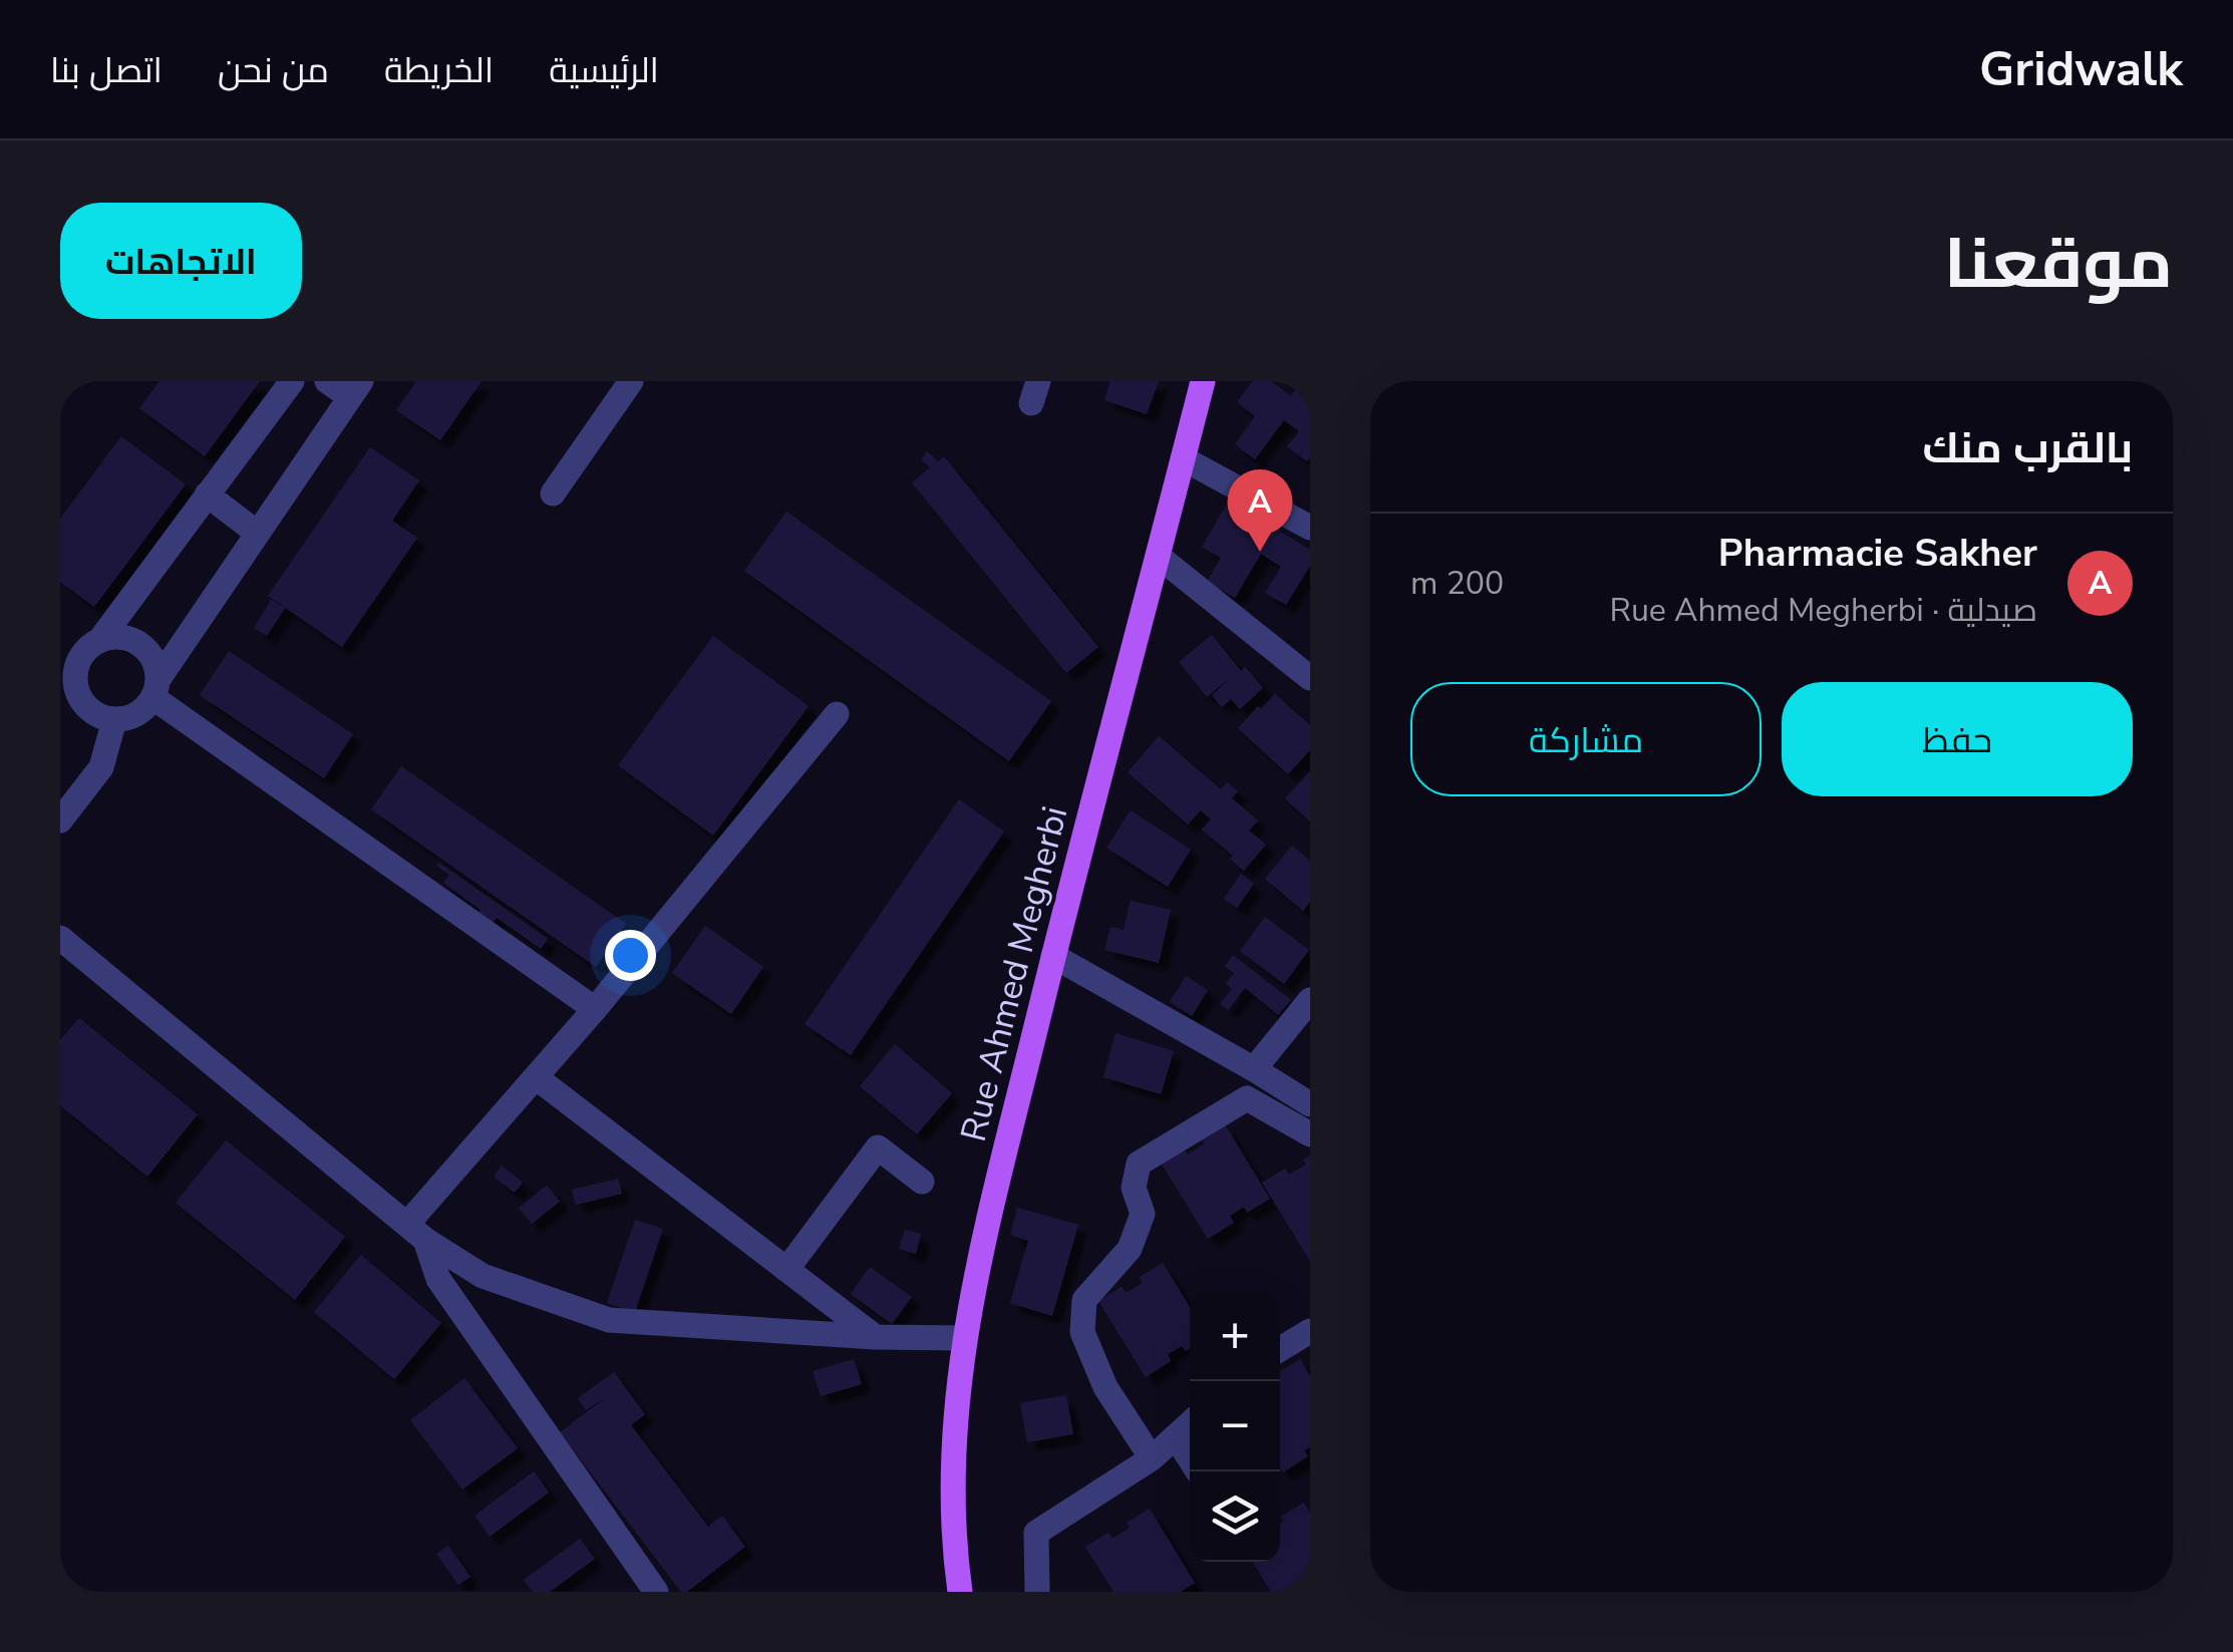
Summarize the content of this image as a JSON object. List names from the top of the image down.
{
  "streets": {
    "main road": ["Rue Ahmed Megherbi"]
  },
  "page": {
    "header": "Gridwalk",
    "nav": [
      "الرئيسية",
      "الخريطة",
      "من نحن",
      "اتصل بنا"
    ],
    "title": "موقعنا",
    "buttons": [
      "الاتجاهات",
      ["حفظ", "مشاركة"]
    ],
    "heading": "بالقرب منك",
    "pins": "A",
    "list": [
      {
        "mark": "A",
        "name": "Pharmacie Sakher",
        "note": "صيدلية · Rue Ahmed Megherbi",
        "value": "200 m"
      }
    ],
    "map_buttons": ["+", "−"]
  }
}
